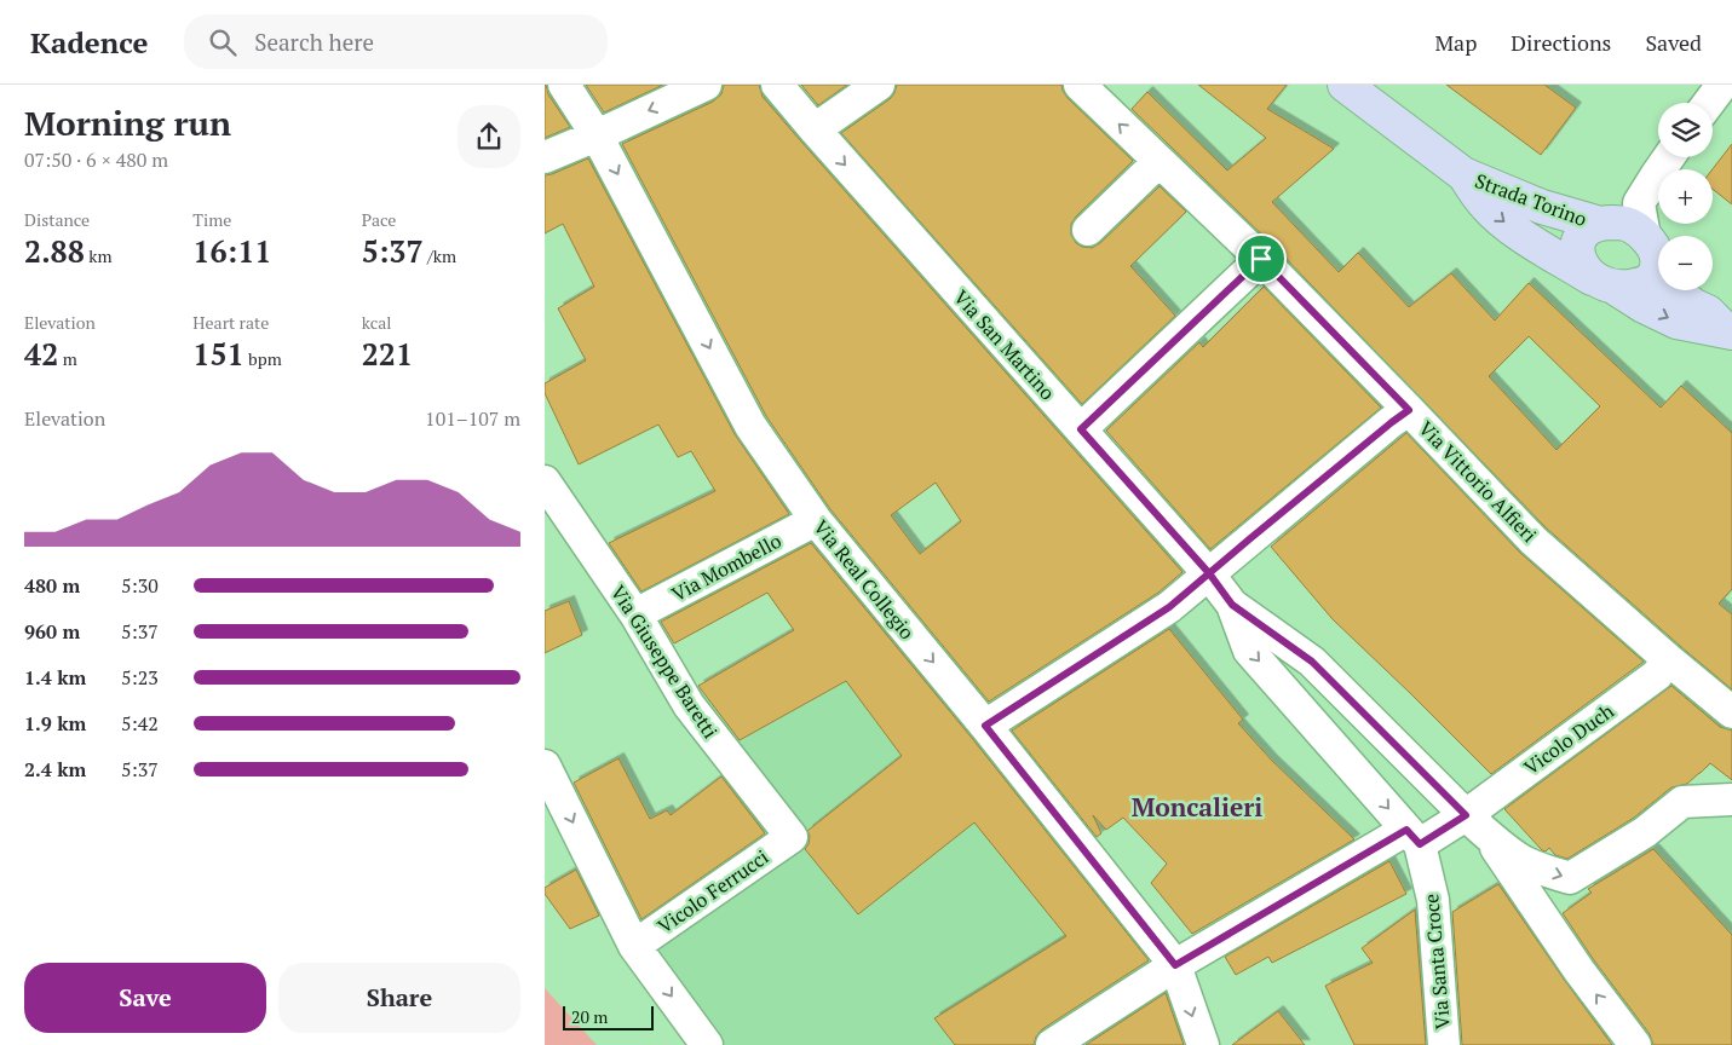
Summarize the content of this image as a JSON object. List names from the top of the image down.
{
  "streets": {
    "main road": ["Strada Torino"],
    "street": [
      "Via San Martino",
      "Via Vittorio Alfieri",
      "Via Mombello",
      "Via Real Collegio",
      "Via Giuseppe Baretti",
      "Vicolo Duch",
      "Vicolo Ferrucci",
      "Via Santa Croce"
    ]
  },
  "crossings": [
    ["Via Vittorio Alfieri", "Vicolo Duch"],
    ["Via Mombello", "Via Real Collegio"],
    ["Via Mombello", "Via Giuseppe Baretti"],
    ["Via Real Collegio", "Vicolo Duch"],
    ["Via Giuseppe Baretti", "Vicolo Ferrucci"],
    ["Vicolo Duch", "Via Santa Croce"]
  ],
  "one_way": ["Via San Martino", "Via Real Collegio"],
  "districts": ["Moncalieri"],
  "scale_bar": "20 m",
  "page": {
    "header": "Kadence",
    "search": "Search here",
    "nav": ["Map", "Directions", "Saved"],
    "heading": ["Morning run", "07:50 · 6 × 480 m"],
    "map_buttons": ["+", "−"],
    "stats": [
      ["Distance", "2.88 km"],
      ["Time", "16:11"],
      ["Pace", "5:37 /km"],
      ["Elevation", "42 m"],
      ["Heart rate", "151 bpm"],
      ["kcal", "221"]
    ],
    "chart": ["Elevation", "101–107 m"],
    "list": [
      {
        "name": "480 m",
        "note": "5:30"
      },
      {
        "name": "960 m",
        "note": "5:37"
      },
      {
        "name": "1.4 km",
        "note": "5:23"
      },
      {
        "name": "1.9 km",
        "note": "5:42"
      },
      {
        "name": "2.4 km",
        "note": "5:37"
      }
    ],
    "buttons": ["Save", "Share"],
    "scale": "20 m"
  }
}
